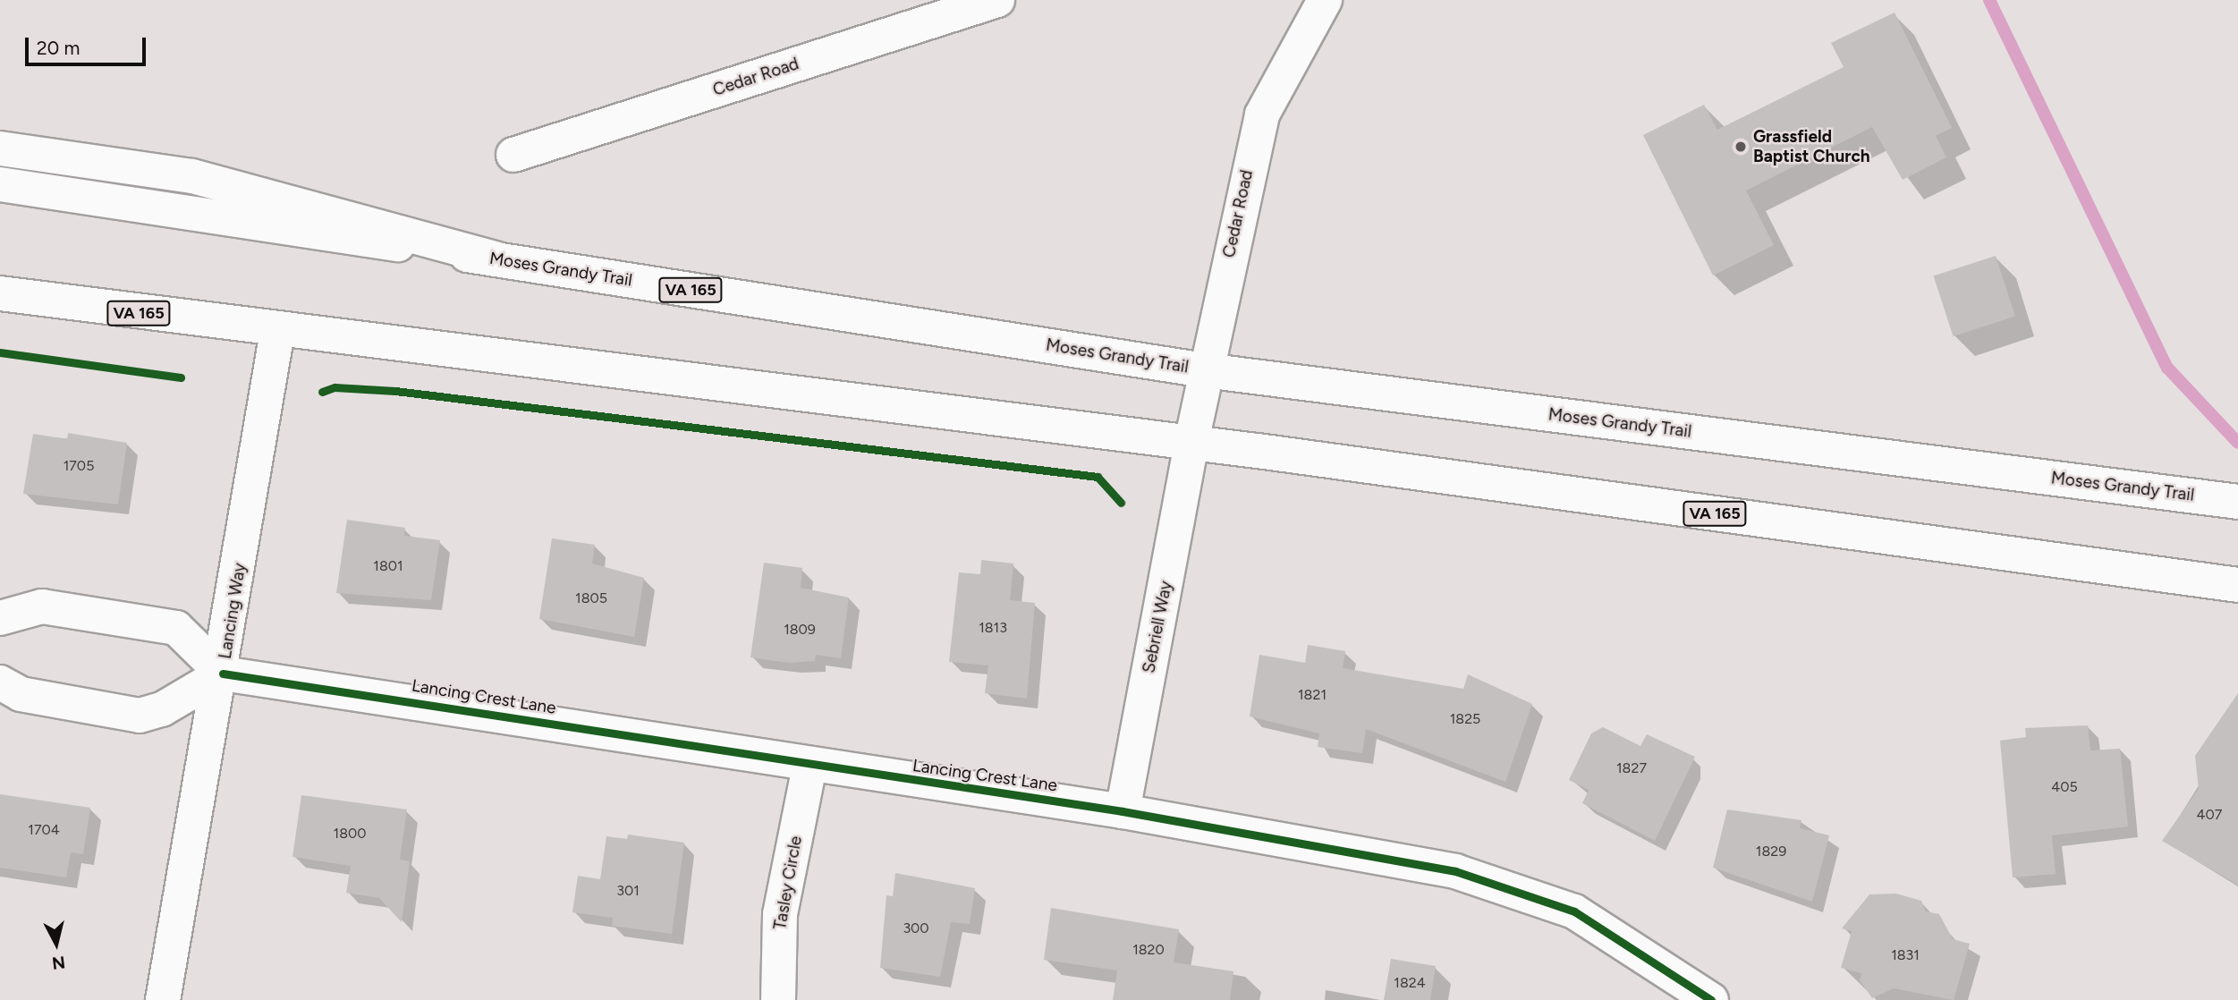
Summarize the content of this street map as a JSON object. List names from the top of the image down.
{
  "streets": {
    "main road": [
      "Cedar Road",
      "Moses Grandy Trail",
      "VA 165",
      "Lancing Way",
      "Sebriell Way",
      "Lancing Crest Lane",
      "Tasley Circle"
    ]
  },
  "crossings": [
    ["Cedar Road", "Moses Grandy Trail"],
    ["Cedar Road", "VA 165"],
    ["Cedar Road", "Sebriell Way"],
    ["VA 165", "Lancing Way"],
    ["VA 165", "Sebriell Way"],
    ["Lancing Way", "Lancing Crest Lane"],
    ["Sebriell Way", "Lancing Crest Lane"],
    ["Lancing Crest Lane", "Tasley Circle"]
  ],
  "places": ["Grassfield Baptist Church"],
  "house_numbers": [
    "1705",
    "1801",
    "1805",
    "1813",
    "1809",
    "1821",
    "1825",
    "1827",
    "405",
    "407",
    "1704",
    "1800",
    "1829",
    "301",
    "300",
    "1820",
    "1831",
    "1824"
  ],
  "scale_bar": "20 m",
  "north": "bottom"
}
